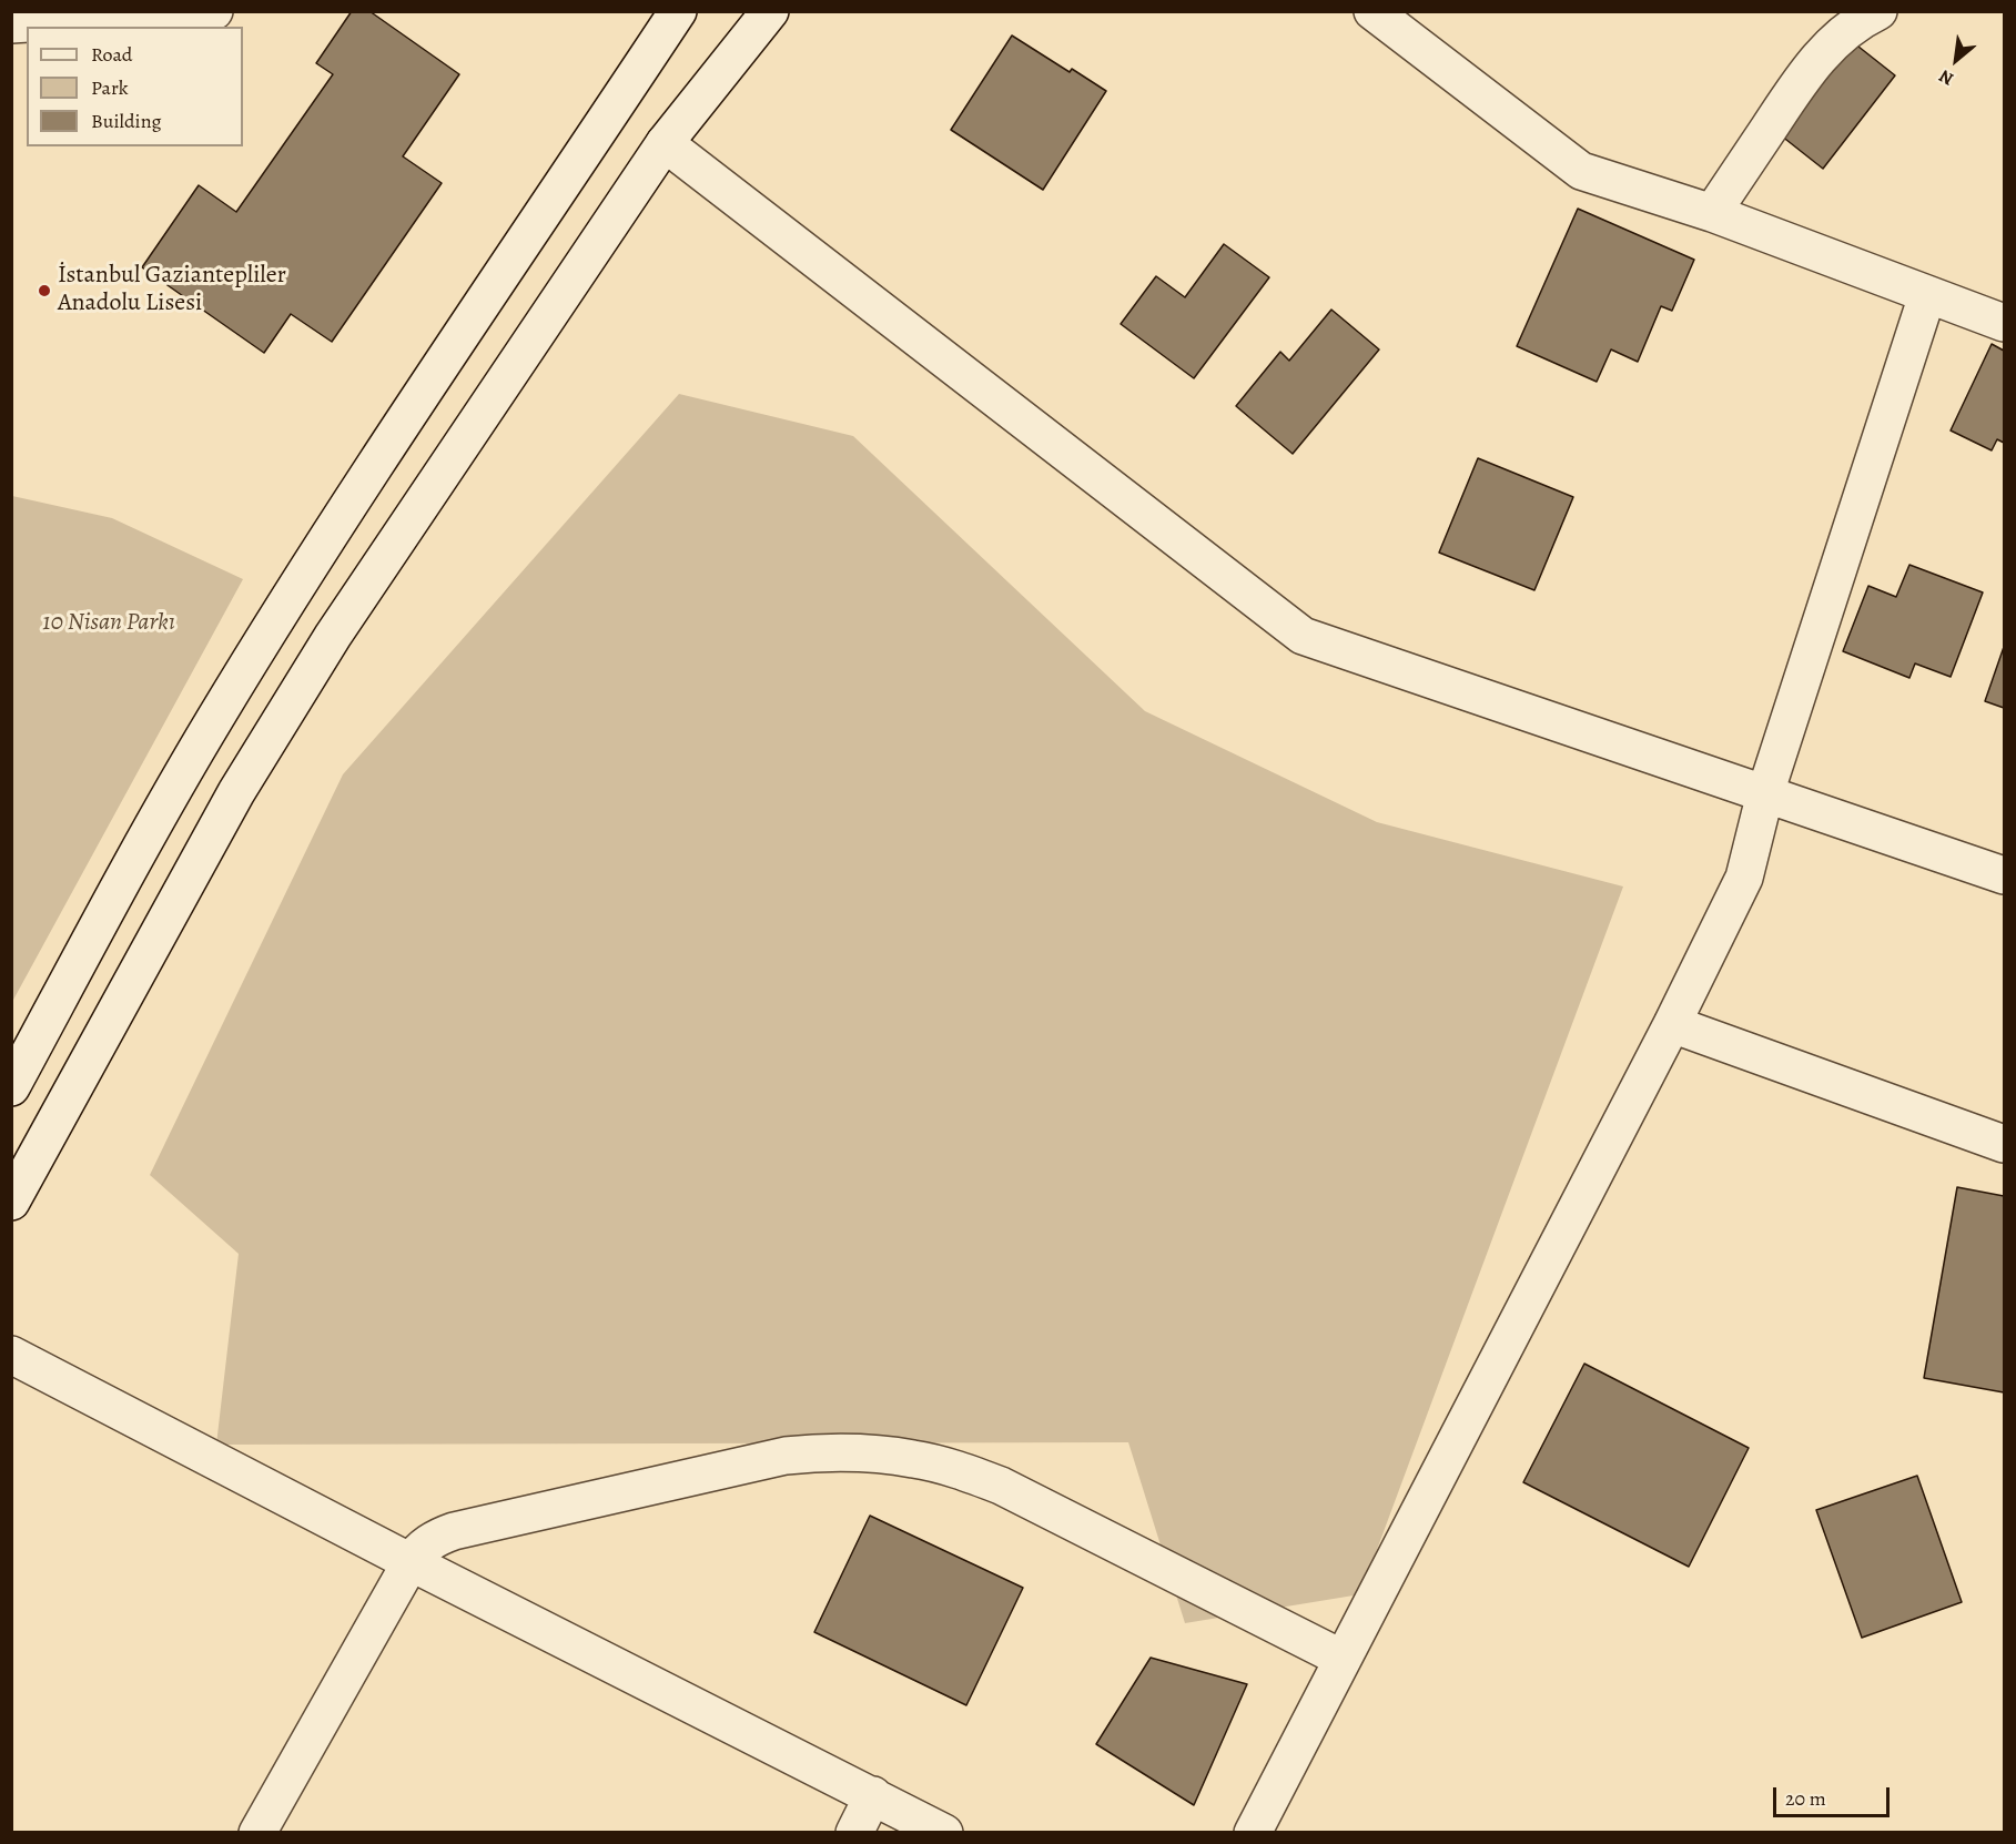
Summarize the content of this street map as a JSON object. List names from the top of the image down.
{
  "parks": ["10 Nisan Parkı"],
  "places": ["İstanbul Gaziantepliler Anadolu Lisesi"],
  "legend": ["Road", "Park", "Building"],
  "scale_bar": "20 m",
  "north": "bottom left"
}
